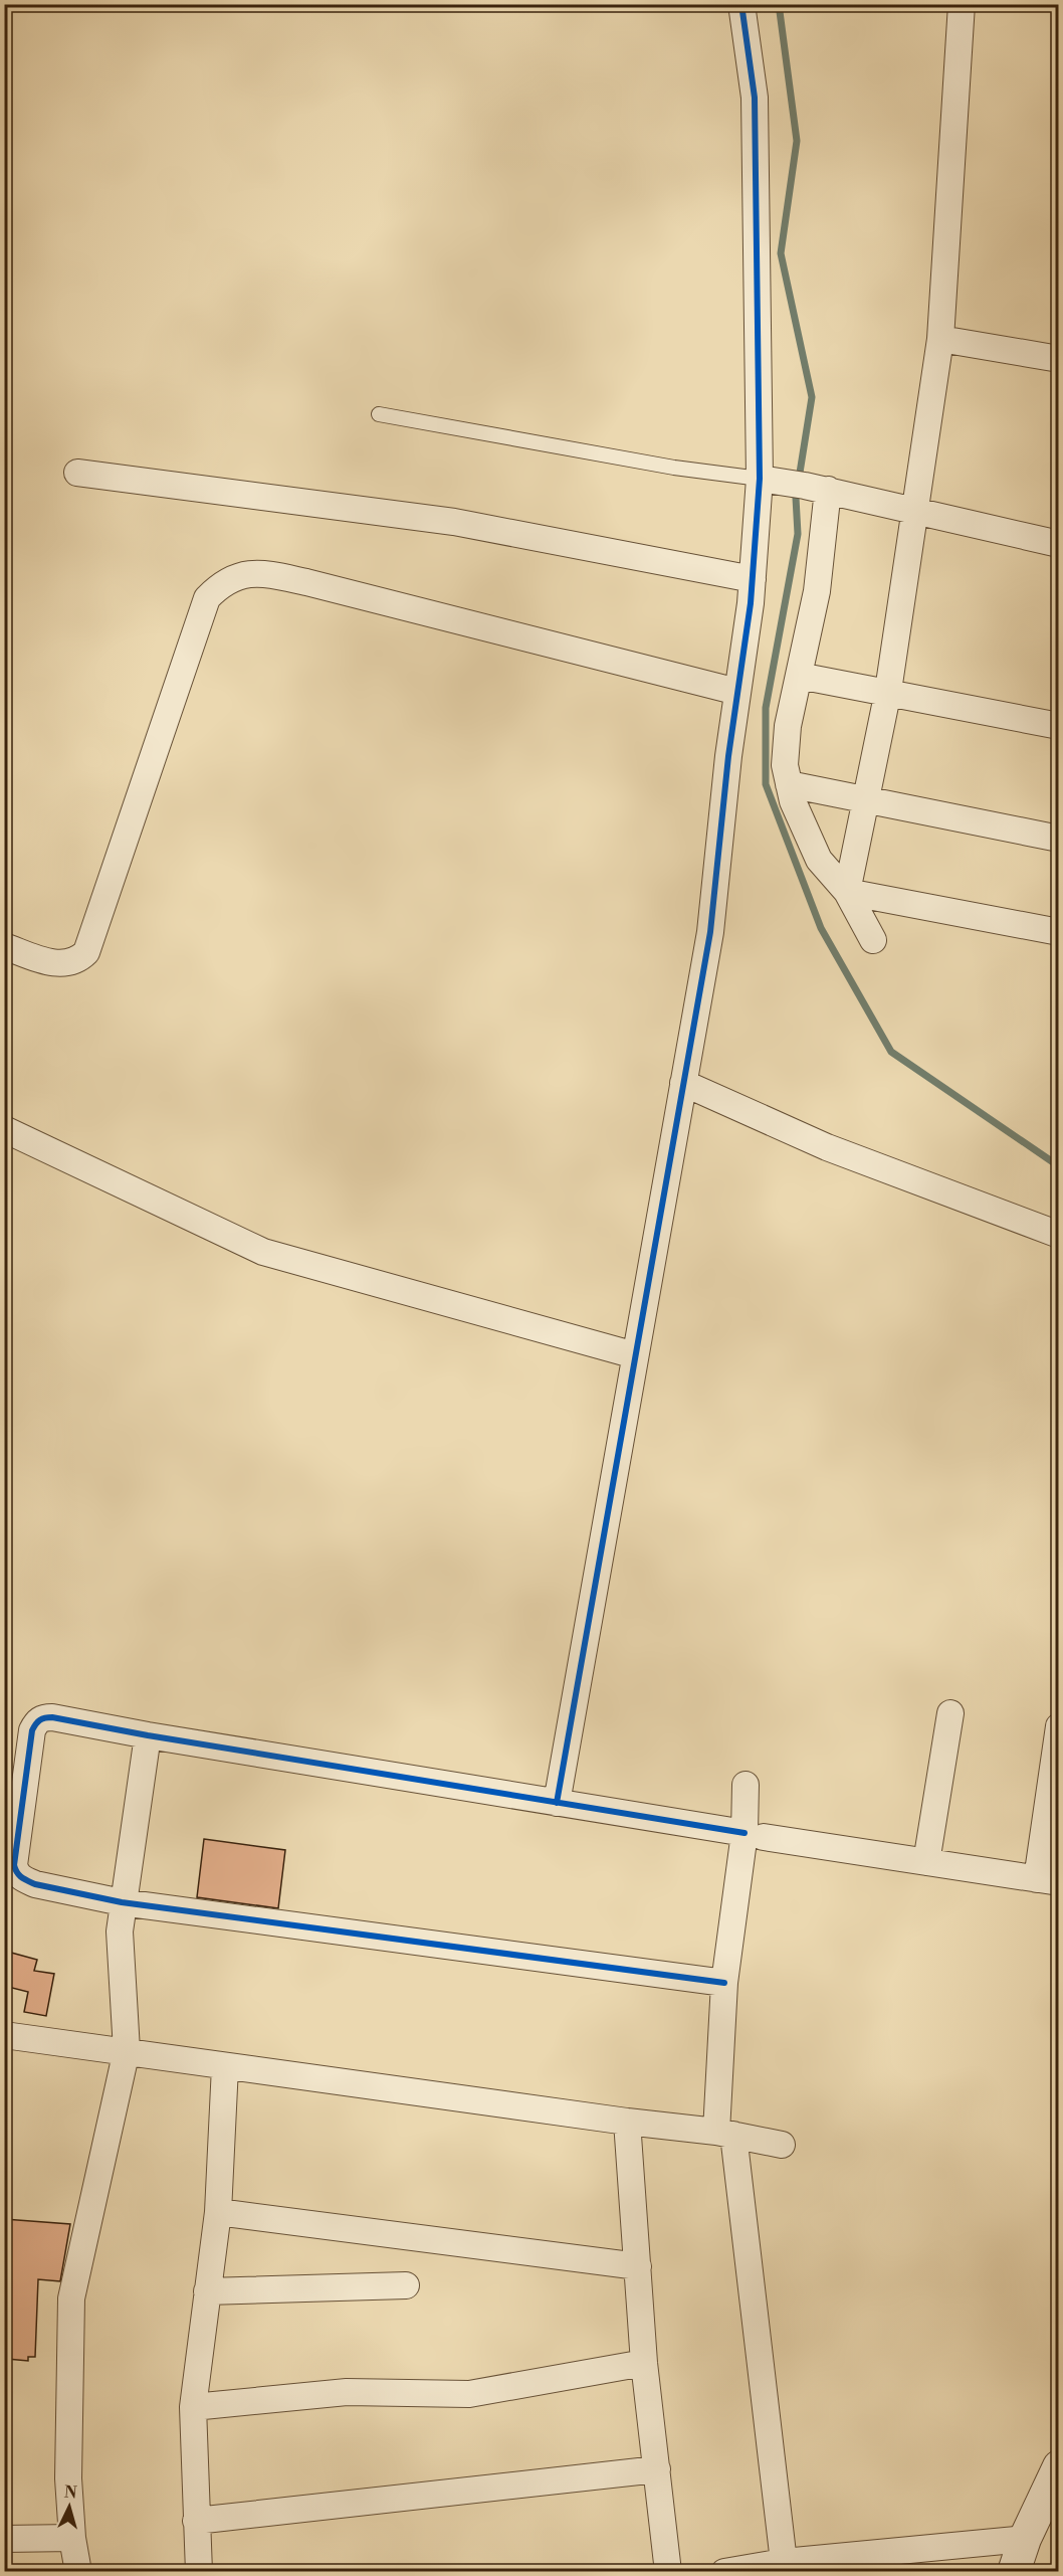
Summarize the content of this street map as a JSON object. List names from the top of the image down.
{
  "north": "top"
}
